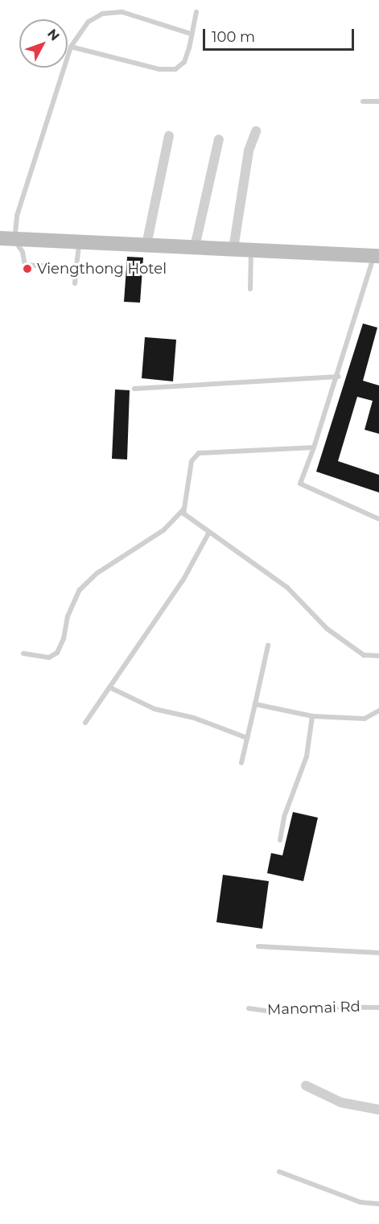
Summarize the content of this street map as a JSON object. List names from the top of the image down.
{
  "streets": {
    "lane": ["Manomai Rd"]
  },
  "places": ["Viengthong Hotel"],
  "scale_bar": "100 m",
  "north": "top right"
}
